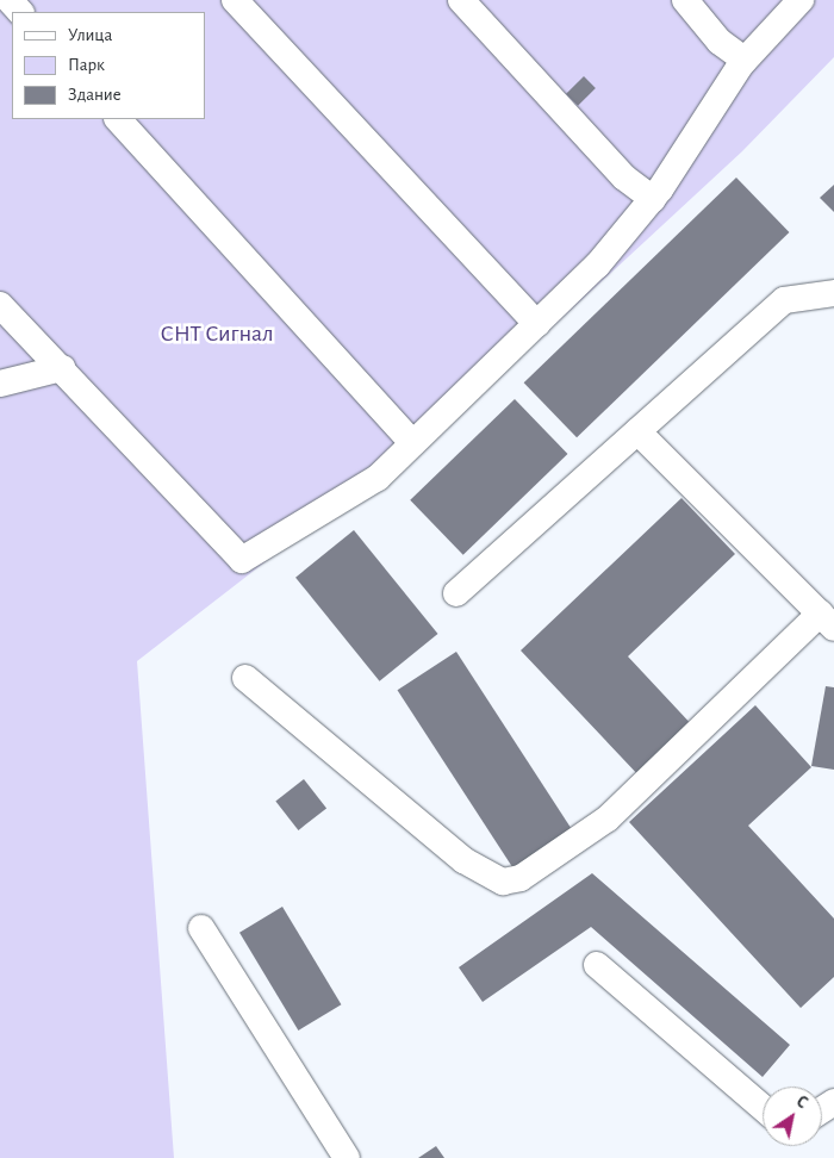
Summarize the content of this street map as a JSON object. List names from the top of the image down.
{
  "parks": ["СНТ Сигнал"],
  "legend": ["Улица", "Парк", "Здание"],
  "north": "top right"
}
